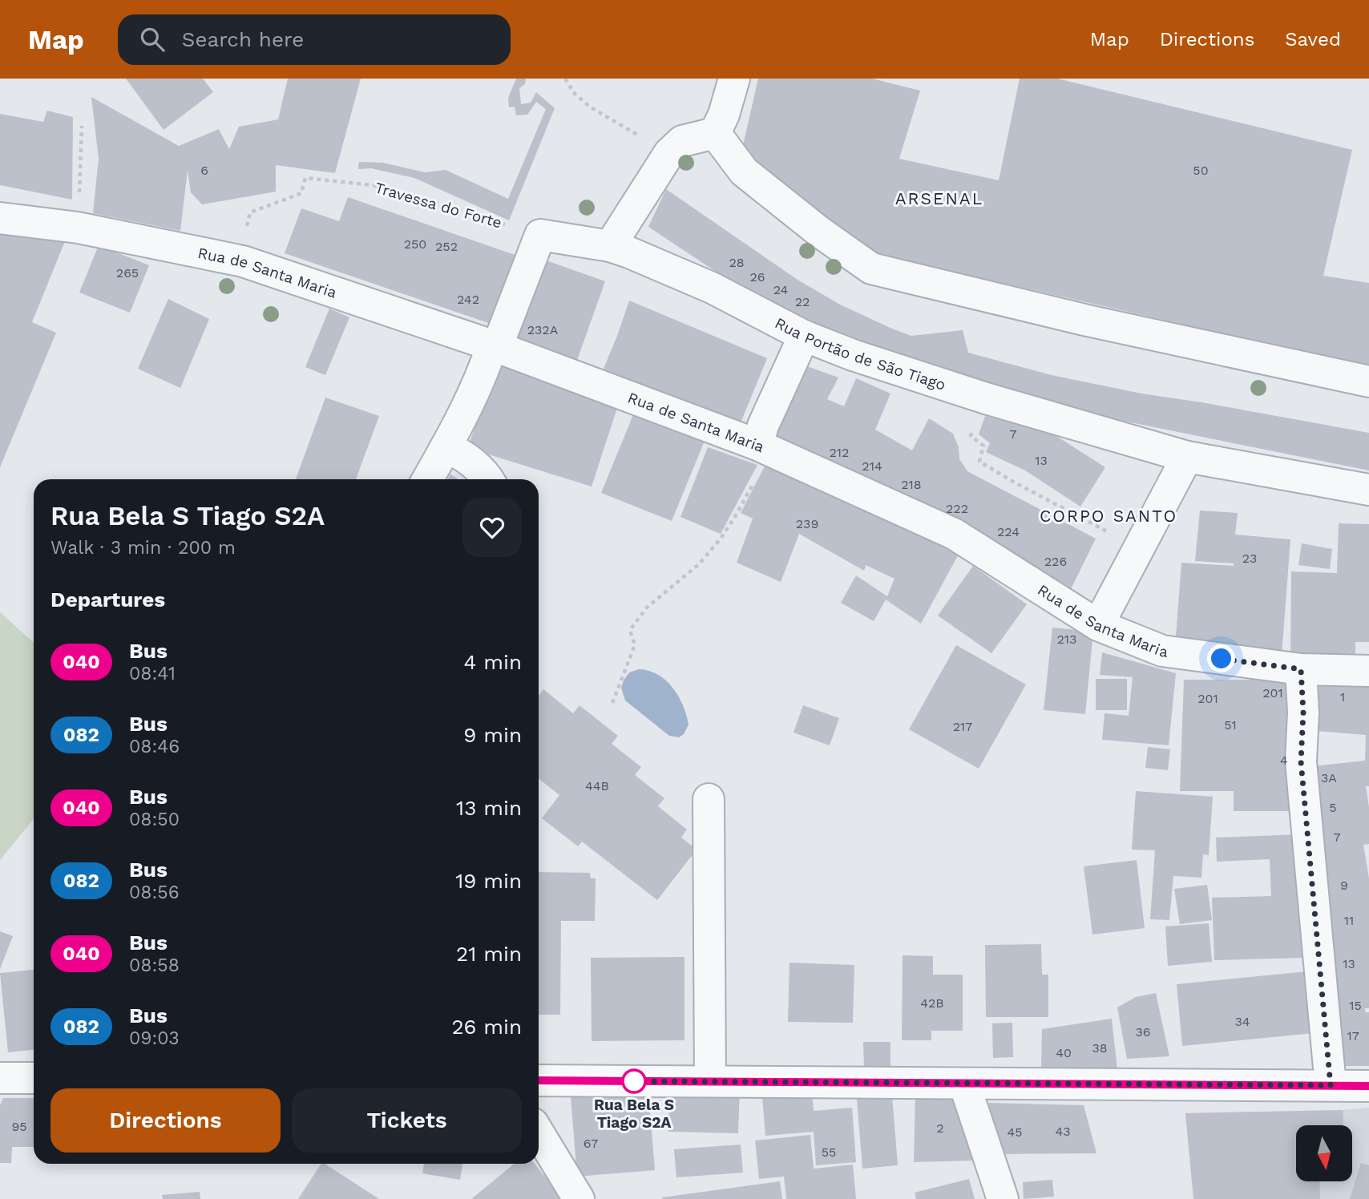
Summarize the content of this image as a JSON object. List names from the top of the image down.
{
  "streets": {
    "street": ["Rua de Santa Maria", "Rua Portão de São Tiago"],
    "path": ["Travessa do Forte"]
  },
  "crossings": [
    ["Travessa do Forte", "Rua Portão de São Tiago"]
  ],
  "districts": ["ARSENAL", "CORPO SANTO"],
  "places": ["Rua Bela S Tiago S2A"],
  "lines": ["bus line 040"],
  "house_numbers": [
    "6",
    "50",
    "250",
    "252",
    "28",
    "265",
    "26",
    "24",
    "242",
    "22",
    "232A",
    "7",
    "212",
    "13",
    "214",
    "218",
    "222",
    "239",
    "224",
    "23",
    "226",
    "213",
    "201",
    "1",
    "201",
    "51",
    "217",
    "4",
    "3A",
    "44B",
    "5",
    "7",
    "9",
    "11",
    "13",
    "42B",
    "15",
    "34",
    "36",
    "17",
    "38",
    "40",
    "95",
    "2",
    "43",
    "45",
    "67",
    "55"
  ],
  "north": "bottom",
  "page": {
    "header": "Map",
    "search": "Search here",
    "nav": ["Map", "Directions", "Saved"],
    "heading": [
      ["Rua Bela S Tiago S2A", "Walk · 3 min · 200 m"],
      "Departures"
    ],
    "list": [
      {
        "mark": "040",
        "name": "Bus",
        "note": "08:41",
        "value": "4 min"
      },
      {
        "mark": "082",
        "name": "Bus",
        "note": "08:46",
        "value": "9 min"
      },
      {
        "mark": "040",
        "name": "Bus",
        "note": "08:50",
        "value": "13 min"
      },
      {
        "mark": "082",
        "name": "Bus",
        "note": "08:56",
        "value": "19 min"
      },
      {
        "mark": "040",
        "name": "Bus",
        "note": "08:58",
        "value": "21 min"
      },
      {
        "mark": "082",
        "name": "Bus",
        "note": "09:03",
        "value": "26 min"
      }
    ],
    "buttons": ["Directions", "Tickets"]
  }
}
